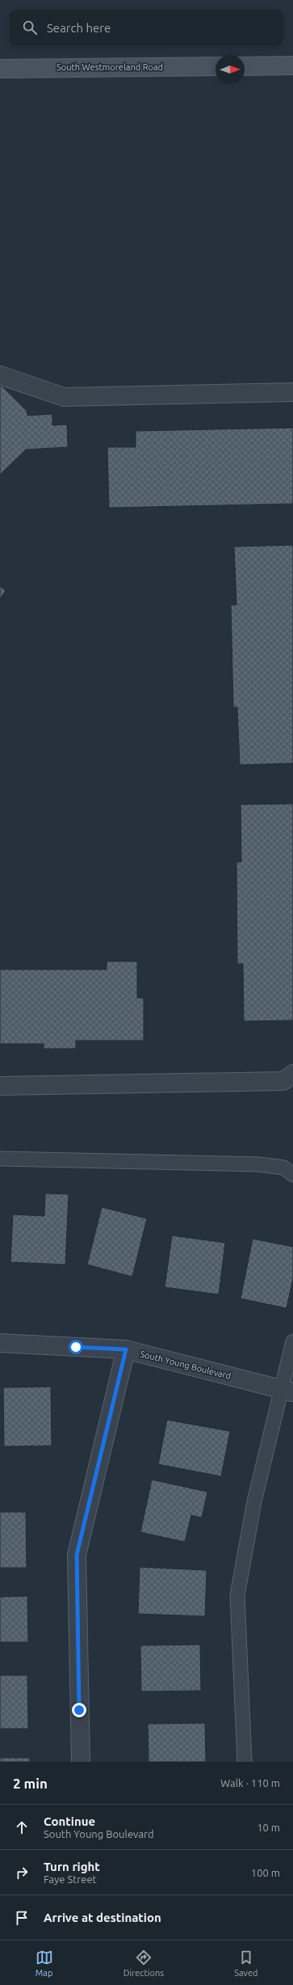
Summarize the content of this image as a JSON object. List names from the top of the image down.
{
  "streets": {
    "main road": ["South Westmoreland Road"],
    "street": ["South Young Boulevard"]
  },
  "north": "right",
  "page": {
    "search": "Search here",
    "heading": ["2 min", "Walk · 110 m"],
    "list": [
      ["Continue", "South Young Boulevard", "10 m"],
      ["Turn right", "Faye Street", "100 m"],
      "Arrive at destination"
    ],
    "nav": ["Map", "Directions", "Saved"]
  }
}
